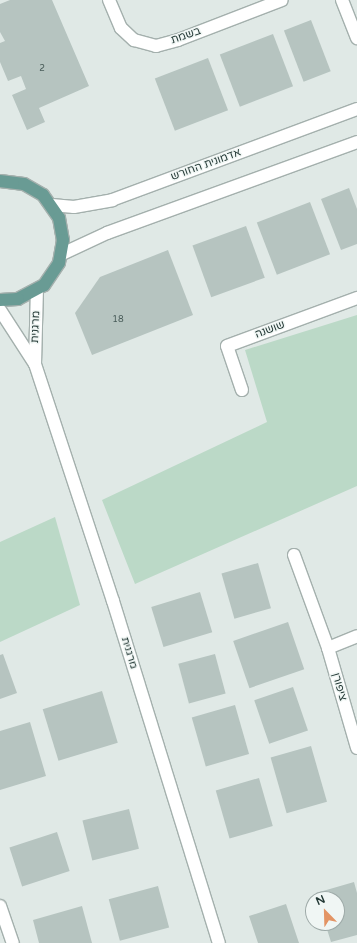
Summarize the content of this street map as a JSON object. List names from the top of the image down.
{
  "streets": {
    "street": [
      "בשמת",
      "אדמונית החורש",
      "מרגנית",
      "שושנה",
      "ציפורן"
    ]
  },
  "house_numbers": ["2", "18"],
  "north": "top left"
}
